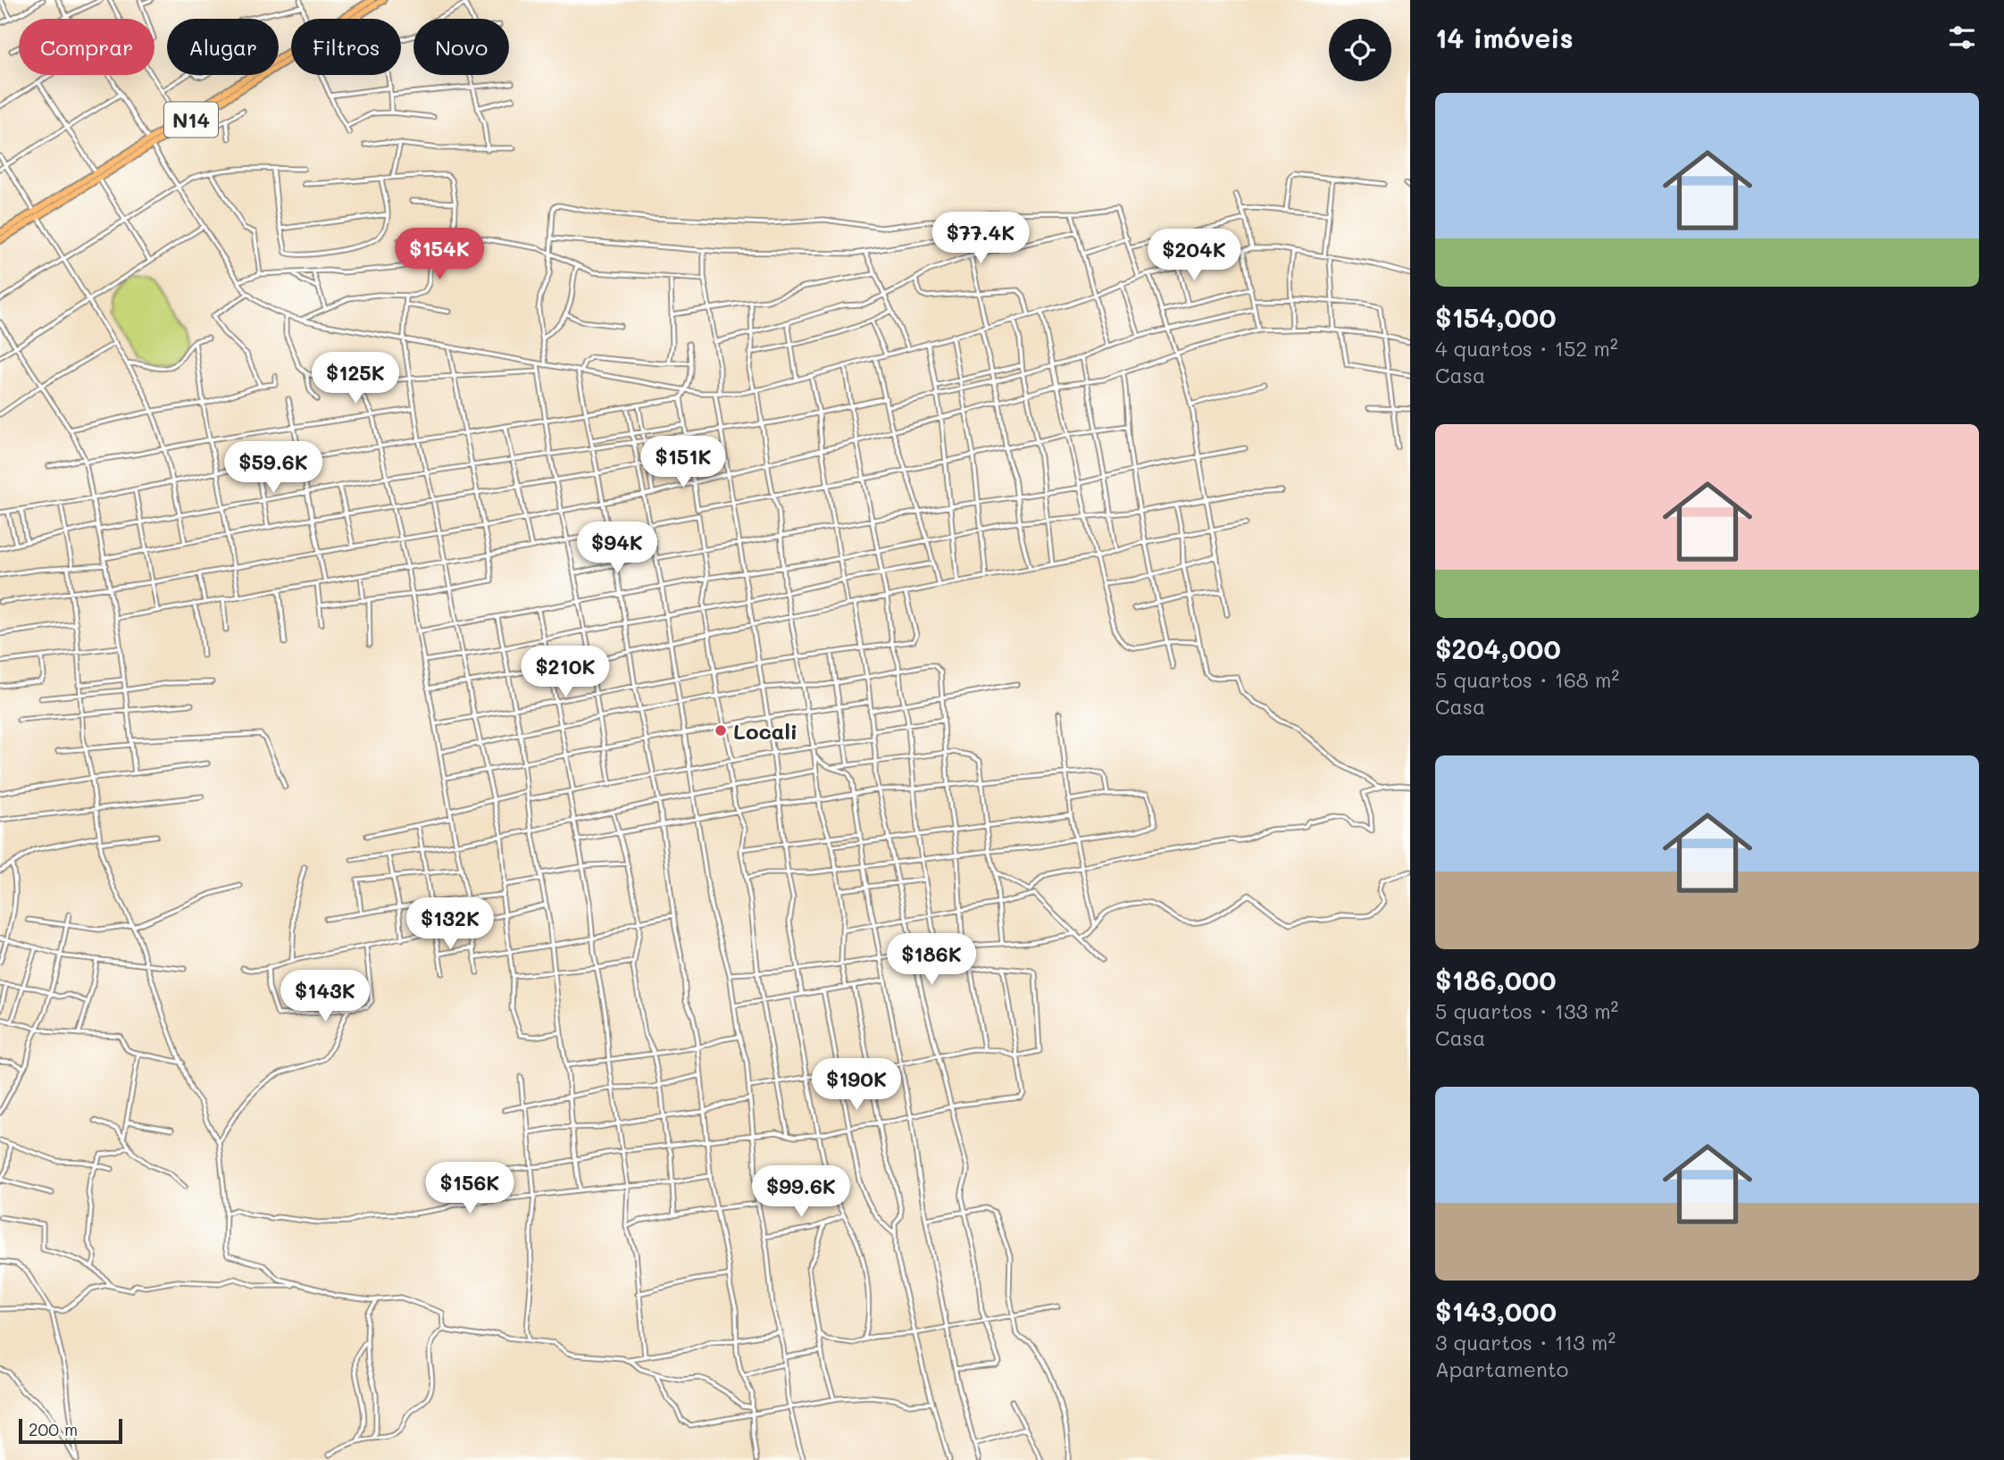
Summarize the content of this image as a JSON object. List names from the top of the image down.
{
  "streets": {
    "main road": ["N14"]
  },
  "places": ["Locali"],
  "scale_bar": "200 m",
  "page": {
    "heading": "14 imóveis",
    "chip": [
      "Comprar",
      "Alugar",
      "Filtros",
      "Novo"
    ],
    "list": [
      {
        "name": "$154,000",
        "note": "4 quartos · 152 m² · Casa"
      },
      {
        "name": "$204,000",
        "note": "5 quartos · 168 m² · Casa"
      },
      {
        "name": "$186,000",
        "note": "5 quartos · 133 m² · Casa"
      },
      {
        "name": "$143,000",
        "note": "3 quartos · 113 m² · Apartamento"
      }
    ],
    "price": [
      "$77.4K",
      "$154K",
      "$204K",
      "$125K",
      "$151K",
      "$59.6K",
      "$94K",
      "$210K",
      "$132K",
      "$186K",
      "$143K",
      "$190K",
      "$156K",
      "$99.6K"
    ],
    "scale": "200 m"
  }
}
